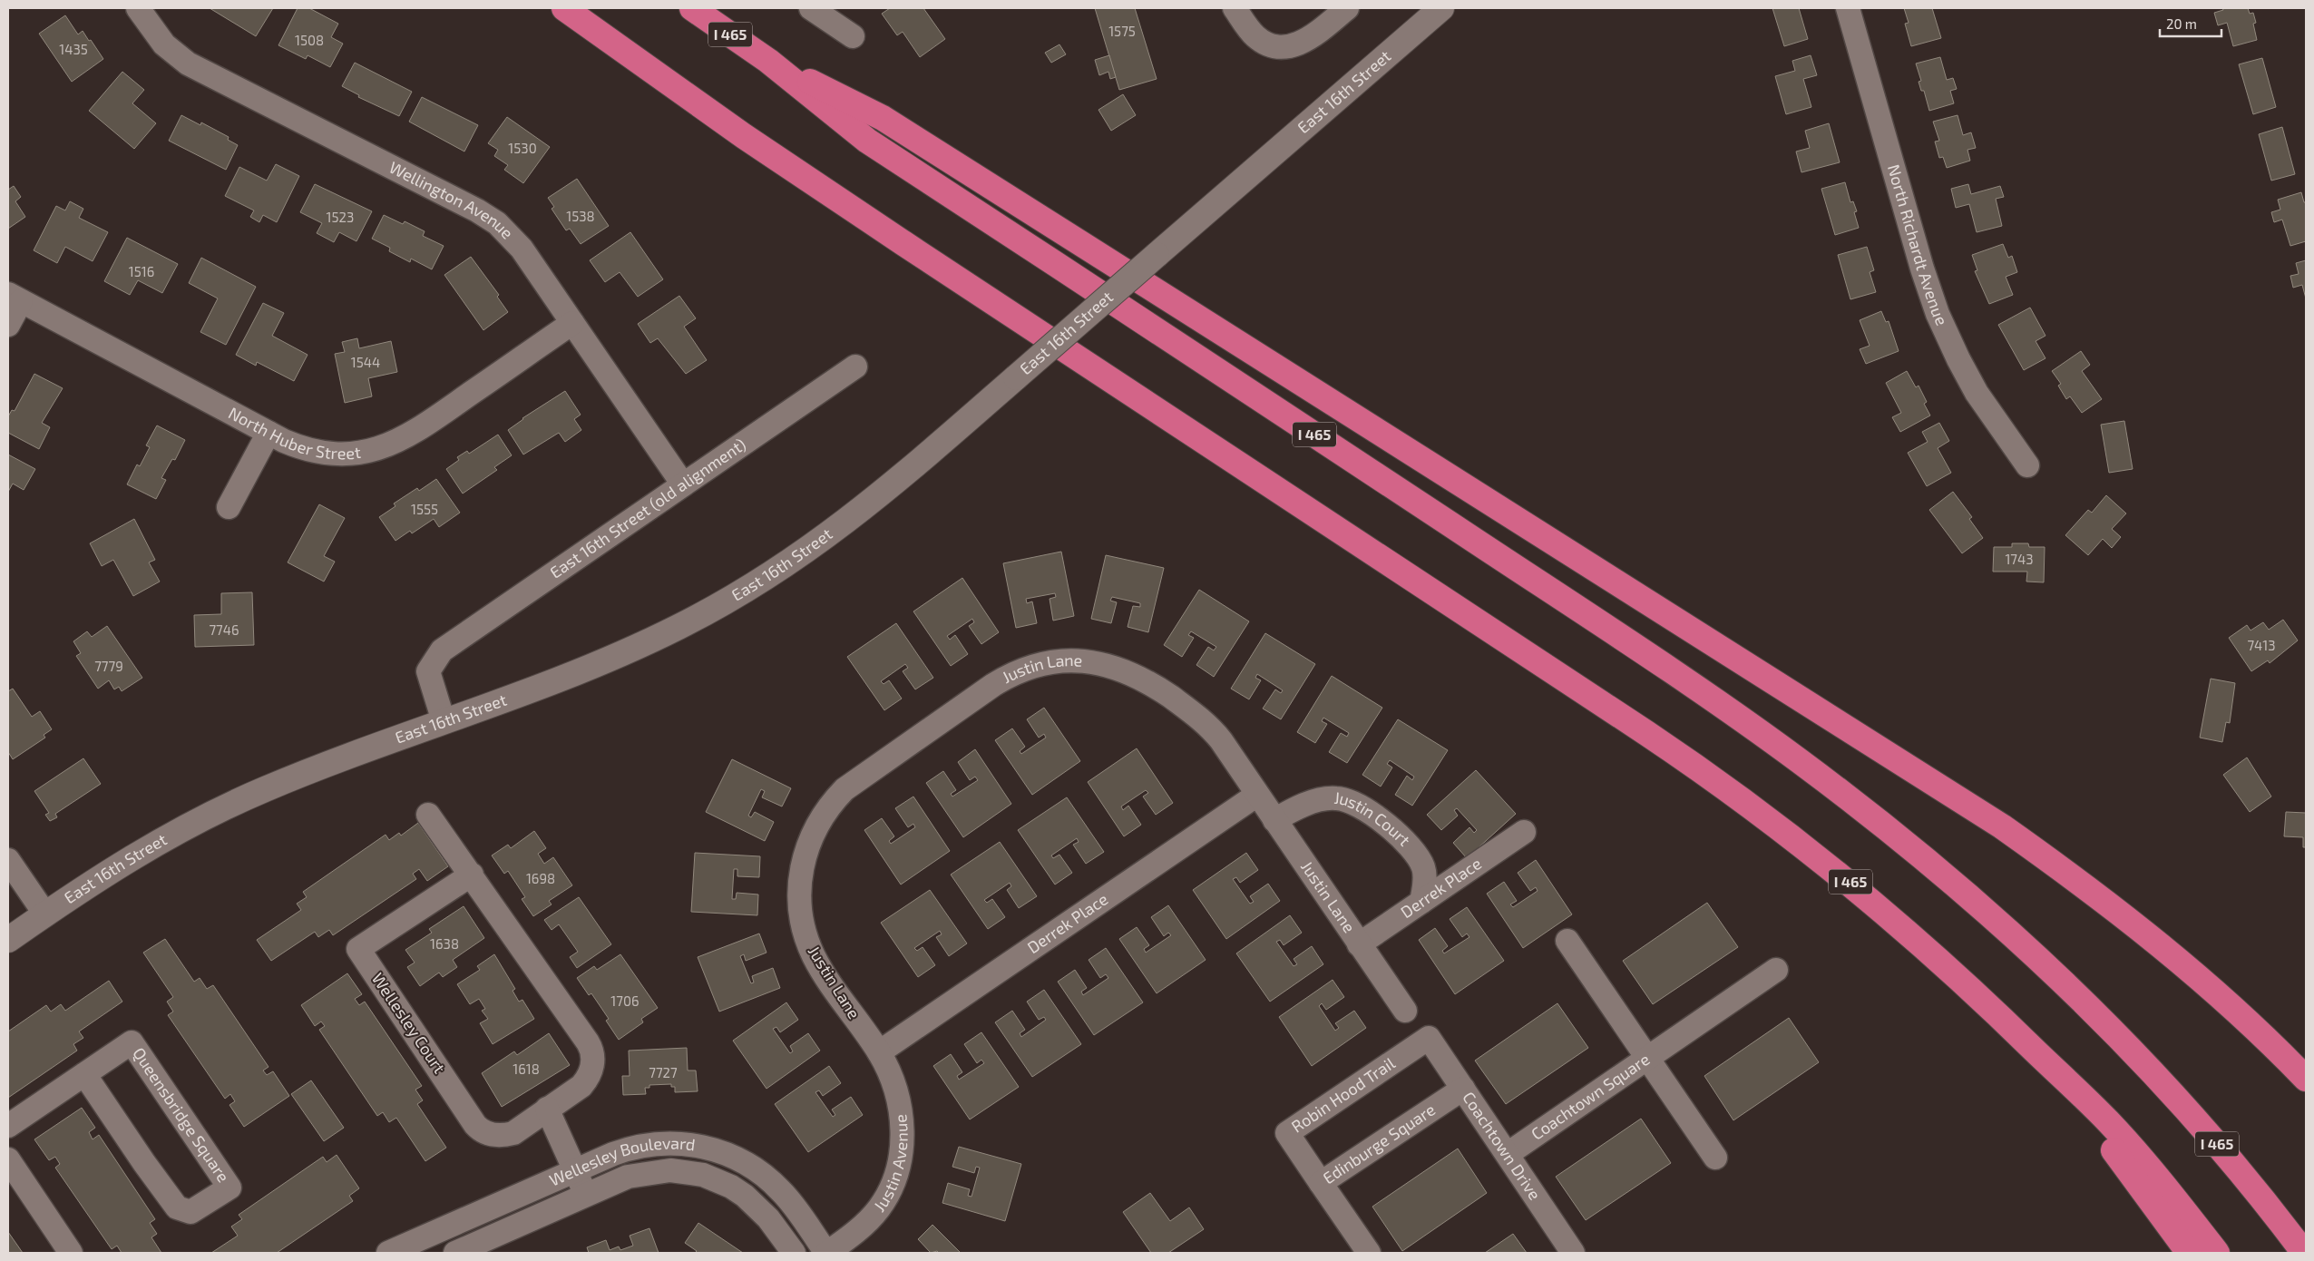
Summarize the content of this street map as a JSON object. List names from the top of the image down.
{
  "streets": {
    "highway": ["I 465"],
    "street": [
      "East 16th Street",
      "Wellington Avenue",
      "North Richardt Avenue",
      "North Huber Street",
      "East 16th Street (old alignment)",
      "Justin Lane",
      "Justin Court",
      "Derrek Place",
      "Wellesley Court",
      "Robin Hood Trail",
      "Coachtown Square",
      "Queensbridge Square",
      "Edinburge Square",
      "Coachtown Drive",
      "Justin Avenue",
      "Wellesley Boulevard"
    ]
  },
  "crossings": [
    ["East 16th Street", "East 16th Street (old alignment)"],
    ["Wellington Avenue", "North Huber Street"],
    ["Wellington Avenue", "East 16th Street (old alignment)"],
    ["Justin Lane", "Justin Court"],
    ["Justin Lane", "Derrek Place"],
    ["Justin Lane", "Justin Avenue"],
    ["Justin Court", "Derrek Place"],
    ["Derrek Place", "Justin Avenue"],
    ["Robin Hood Trail", "Edinburge Square"],
    ["Robin Hood Trail", "Coachtown Drive"],
    ["Coachtown Square", "Coachtown Drive"],
    ["Edinburge Square", "Coachtown Drive"],
    ["Justin Avenue", "Wellesley Boulevard"]
  ],
  "house_numbers": [
    "1575",
    "1508",
    "1435",
    "1530",
    "1538",
    "1523",
    "1516",
    "1544",
    "1555",
    "1743",
    "7746",
    "7413",
    "7779",
    "1698",
    "1638",
    "1706",
    "1618",
    "7727"
  ],
  "scale_bar": "20 m"
}
